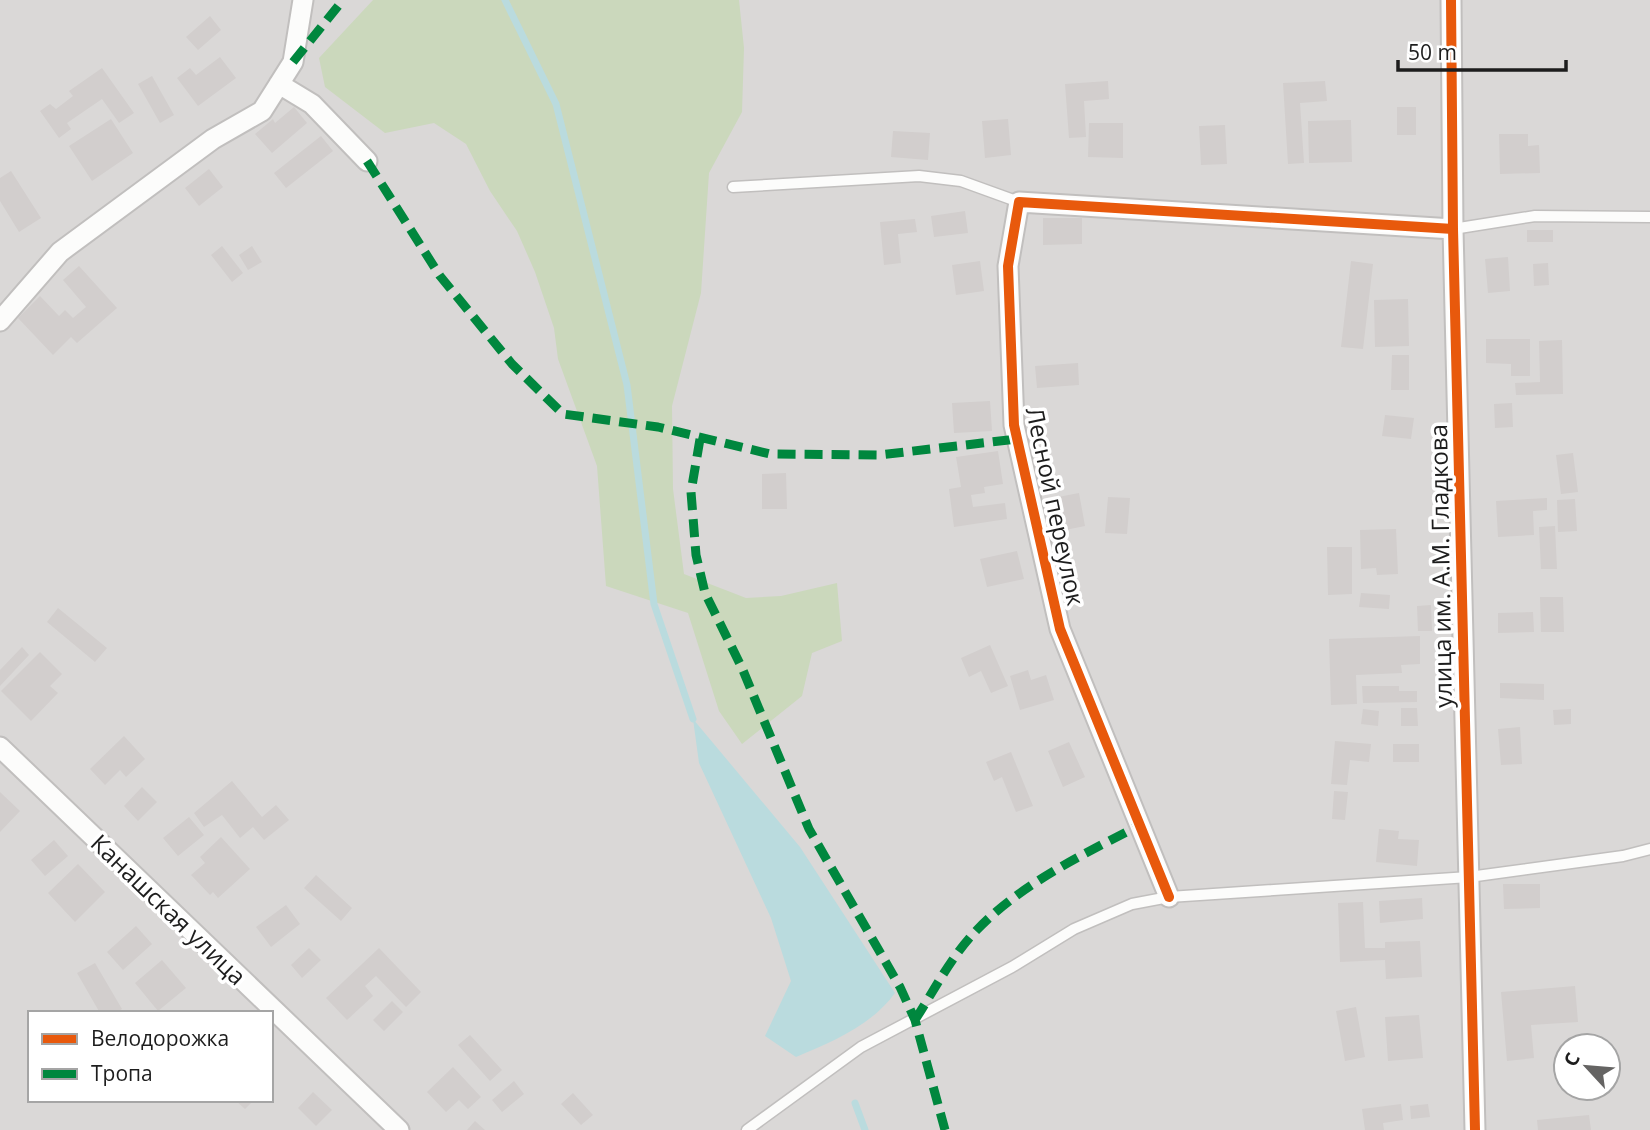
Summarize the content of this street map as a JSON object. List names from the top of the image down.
{
  "streets": {
    "street": ["Лесной переулок", "улица им. А.М. Гладкова", "Канашская улица"]
  },
  "legend": ["Велодорожка", "Тропа"],
  "scale_bar": "50 m",
  "north": "top left"
}
